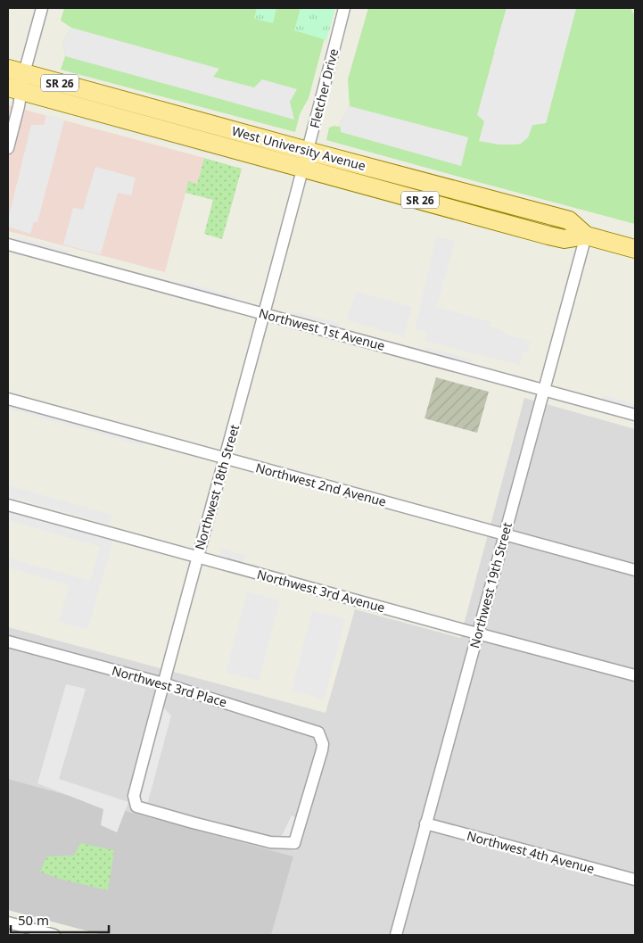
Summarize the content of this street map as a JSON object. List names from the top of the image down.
{
  "streets": {
    "main road": ["SR 26", "West University Avenue"],
    "street": [
      "Fletcher Drive",
      "Northwest 1st Avenue",
      "Northwest 2nd Avenue",
      "Northwest 18th Street",
      "Northwest 19th Street",
      "Northwest 3rd Avenue",
      "Northwest 3rd Place",
      "Northwest 4th Avenue"
    ]
  },
  "crossings": [
    ["Fletcher Drive", "West University Avenue"],
    ["Fletcher Drive", "Northwest 18th Street"],
    ["West University Avenue", "Northwest 18th Street"],
    ["West University Avenue", "Northwest 19th Street"],
    ["Northwest 1st Avenue", "Northwest 18th Street"],
    ["Northwest 1st Avenue", "Northwest 19th Street"],
    ["Northwest 2nd Avenue", "Northwest 18th Street"],
    ["Northwest 2nd Avenue", "Northwest 19th Street"],
    ["Northwest 18th Street", "Northwest 3rd Avenue"],
    ["Northwest 18th Street", "Northwest 3rd Place"],
    ["Northwest 19th Street", "Northwest 3rd Avenue"],
    ["Northwest 19th Street", "Northwest 4th Avenue"]
  ],
  "scale_bar": "50 m"
}
